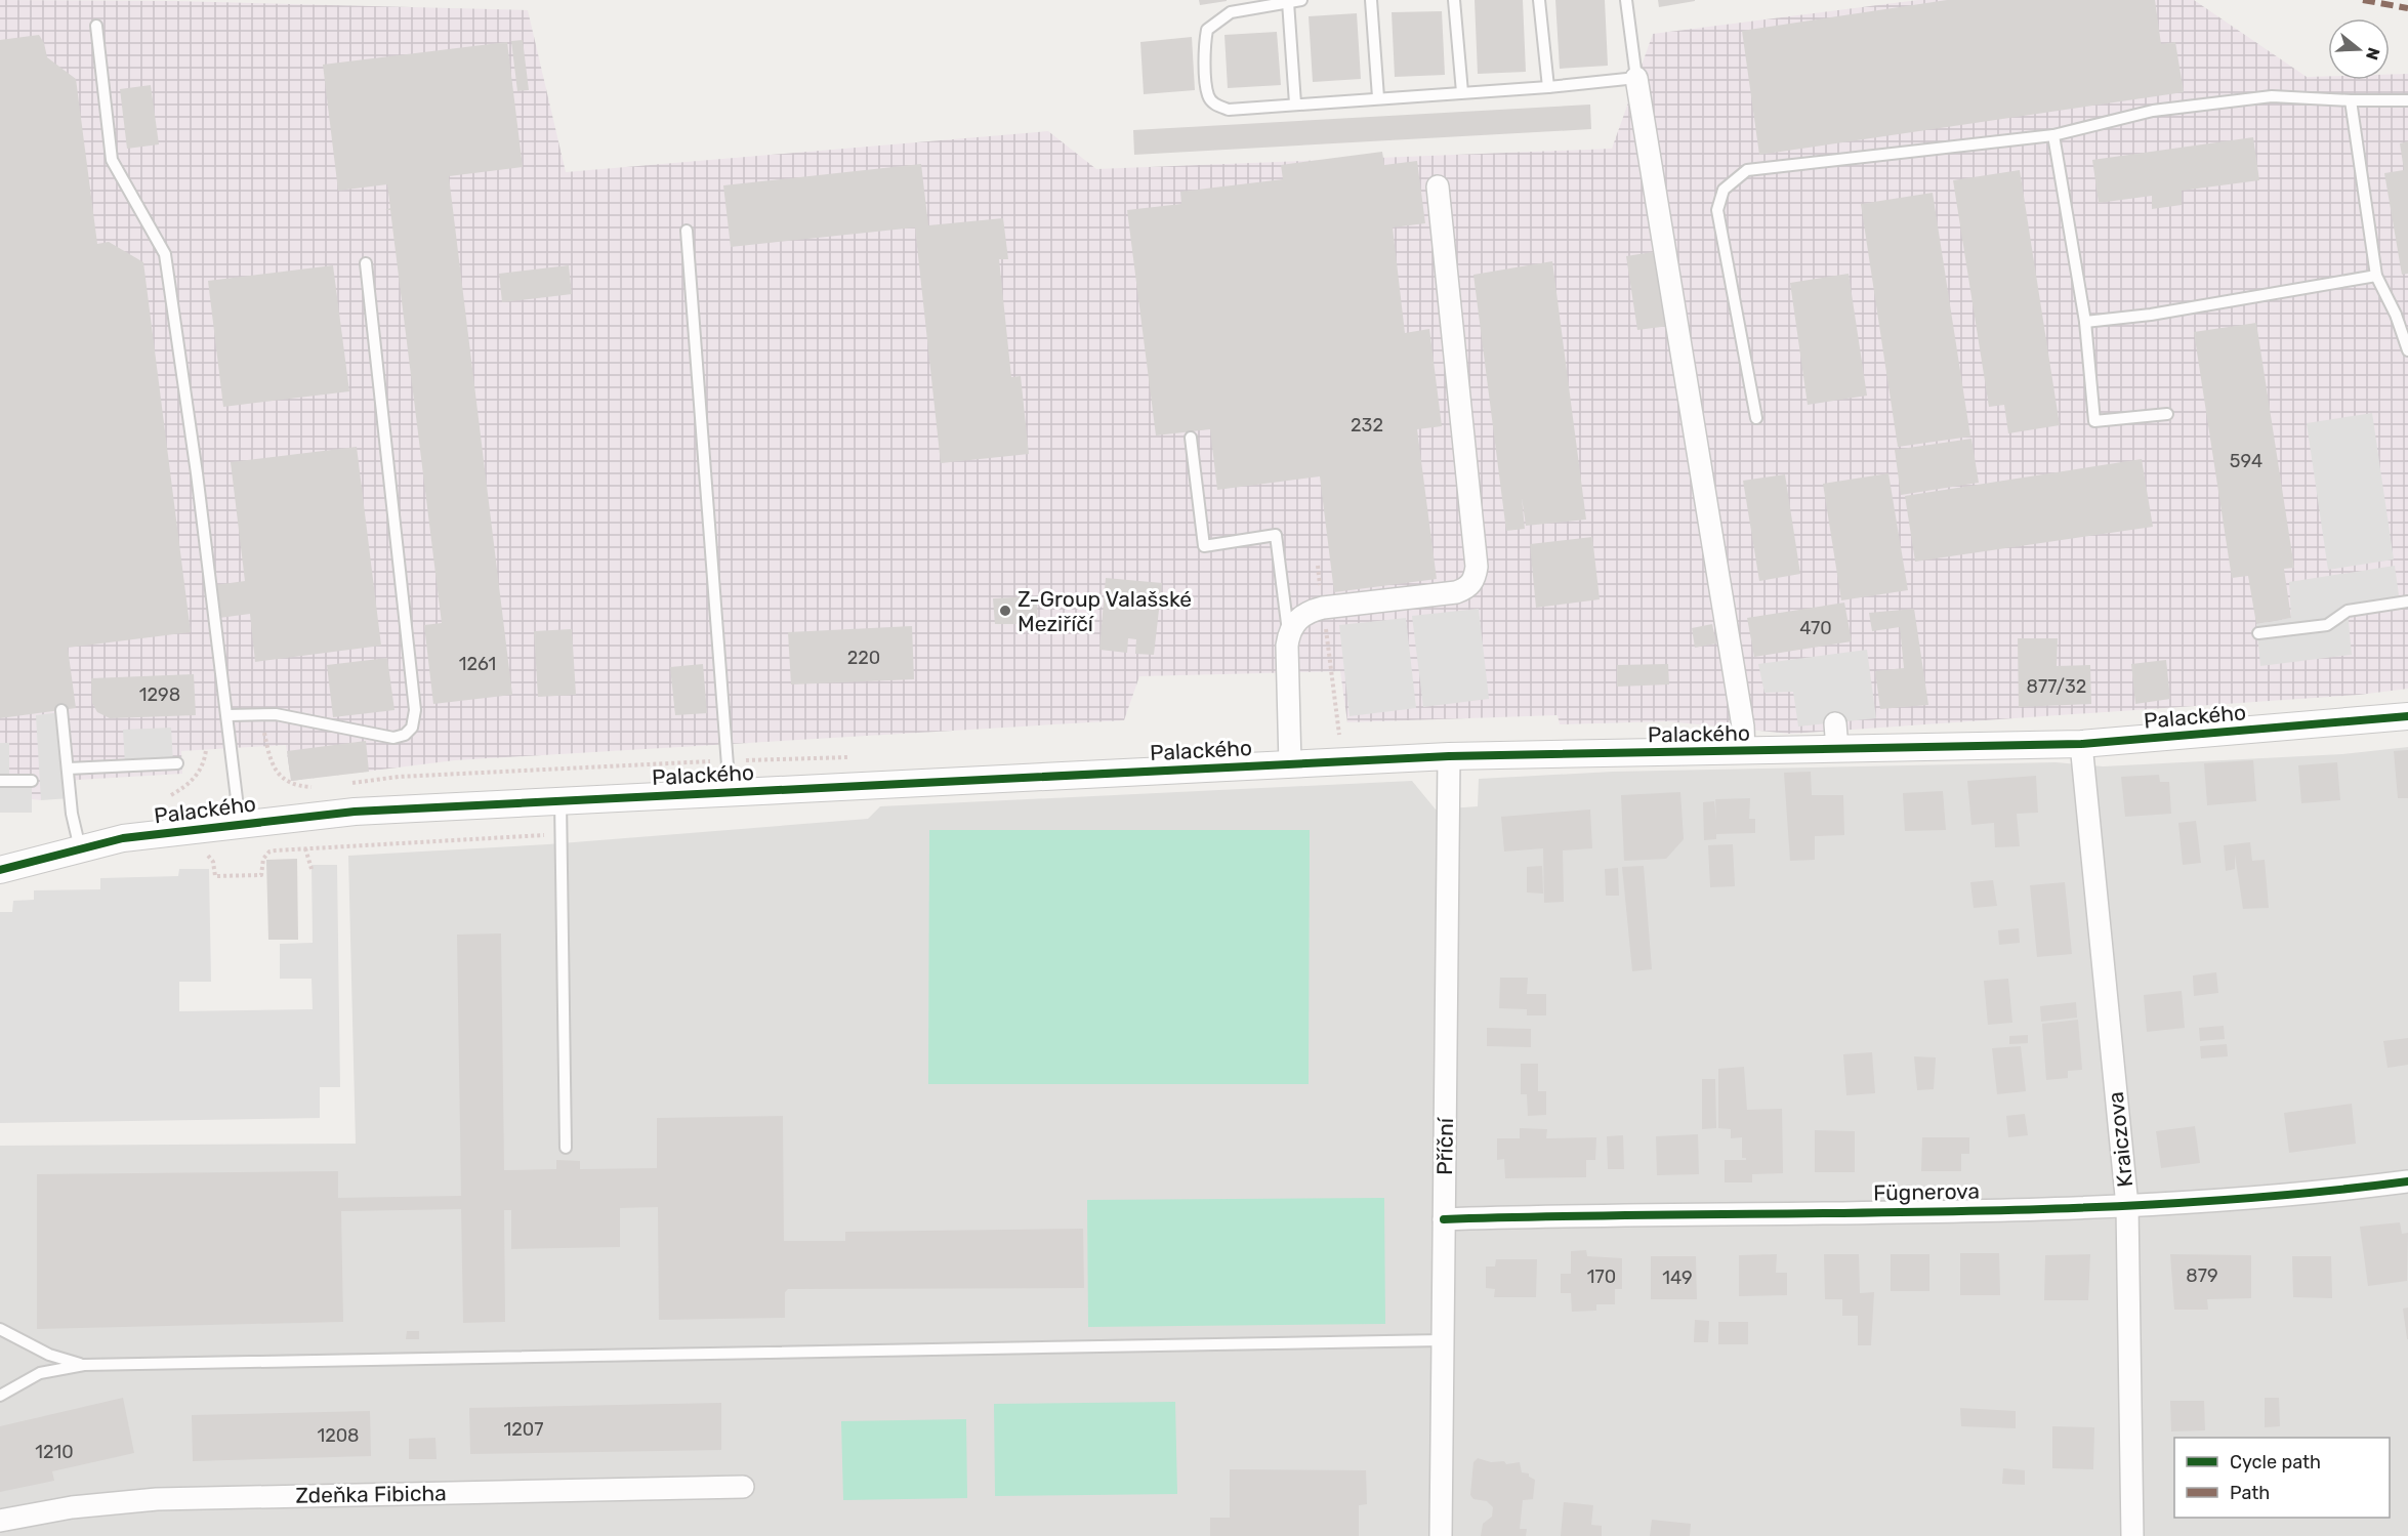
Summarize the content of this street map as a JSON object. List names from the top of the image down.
{
  "streets": {
    "street": [
      "Palackého",
      "Kraiczova",
      "Příční",
      "Fügnerova",
      "Zdeňka Fibicha"
    ]
  },
  "crossings": [
    ["Palackého", "Kraiczova"],
    ["Palackého", "Příční"],
    ["Kraiczova", "Fügnerova"],
    ["Příční", "Fügnerova"]
  ],
  "places": ["Z-Group Valašské Meziříčí"],
  "house_numbers": [
    "232",
    "594",
    "470",
    "220",
    "1261",
    "877/32",
    "1298",
    "879",
    "170",
    "149",
    "1207",
    "1208",
    "1210"
  ],
  "legend": ["Cycle path", "Path"],
  "north": "right"
}
